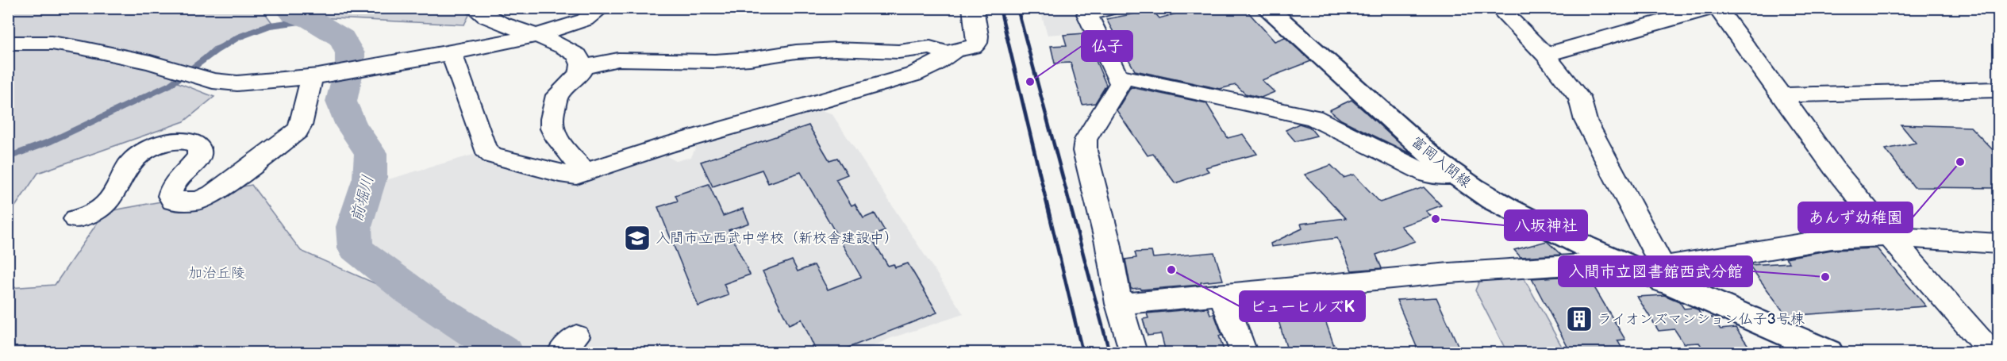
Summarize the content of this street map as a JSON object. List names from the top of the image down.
{
  "streets": {
    "main road": ["富岡入間線"]
  },
  "water": ["前堀川"],
  "parks": ["加治丘陵"],
  "places": {
    "other": [
      "仏子",
      "あんず幼稚園",
      "八坂神社",
      "ビューヒルズK",
      "入間市立図書館西武分館"
    ],
    "school or university": ["入間市立西武中学校（新校舎建設中）"],
    "building": ["ライオンズマンション仏子3号棟"]
  }
}
